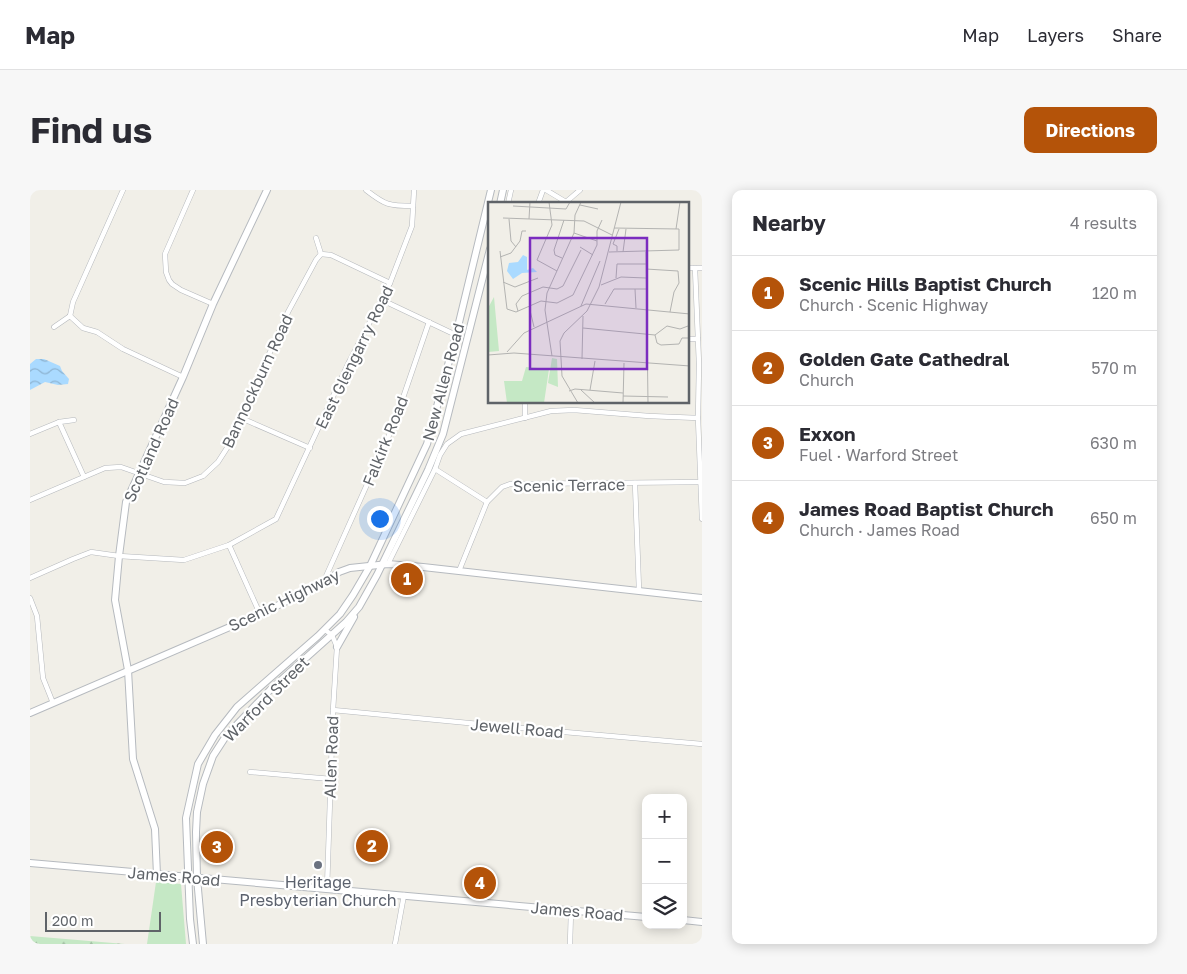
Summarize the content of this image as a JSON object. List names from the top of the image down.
{
  "streets": {
    "main road": [
      "New Allen Road",
      "Scotland Road",
      "Scenic Highway",
      "Warford Street",
      "James Road"
    ],
    "street": [
      "East Glengarry Road",
      "Bannockburn Road",
      "Falkirk Road",
      "Scenic Terrace",
      "Jewell Road",
      "Allen Road"
    ]
  },
  "crossings": [
    ["Bannockburn Road", "Scotland Road"],
    ["New Allen Road", "Scenic Highway"],
    ["New Allen Road", "Warford Street"],
    ["Falkirk Road", "Scenic Highway"],
    ["Scotland Road", "Scenic Highway"],
    ["Scotland Road", "James Road"],
    ["Scenic Terrace", "Scenic Highway"],
    ["Scenic Highway", "Warford Street"],
    ["Warford Street", "Allen Road"],
    ["Warford Street", "James Road"],
    ["Jewell Road", "Allen Road"],
    ["Allen Road", "James Road"]
  ],
  "places": ["Heritage Presbyterian Church"],
  "scale_bar": "200 m",
  "page": {
    "header": "Map",
    "nav": ["Map", "Layers", "Share"],
    "buttons": "Directions",
    "title": "Find us",
    "heading": ["Nearby", "4 results"],
    "list": [
      {
        "mark": "1",
        "name": "Scenic Hills Baptist Church",
        "note": "Church · Scenic Highway",
        "value": "120 m"
      },
      {
        "mark": "2",
        "name": "Golden Gate Cathedral",
        "note": "Church",
        "value": "570 m"
      },
      {
        "mark": "3",
        "name": "Exxon",
        "note": "Fuel · Warford Street",
        "value": "630 m"
      },
      {
        "mark": "4",
        "name": "James Road Baptist Church",
        "note": "Church · James Road",
        "value": "650 m"
      }
    ],
    "pins": [
      "1",
      "2",
      "3",
      "4"
    ],
    "map_buttons": ["+", "−"],
    "scale": "200 m"
  }
}
